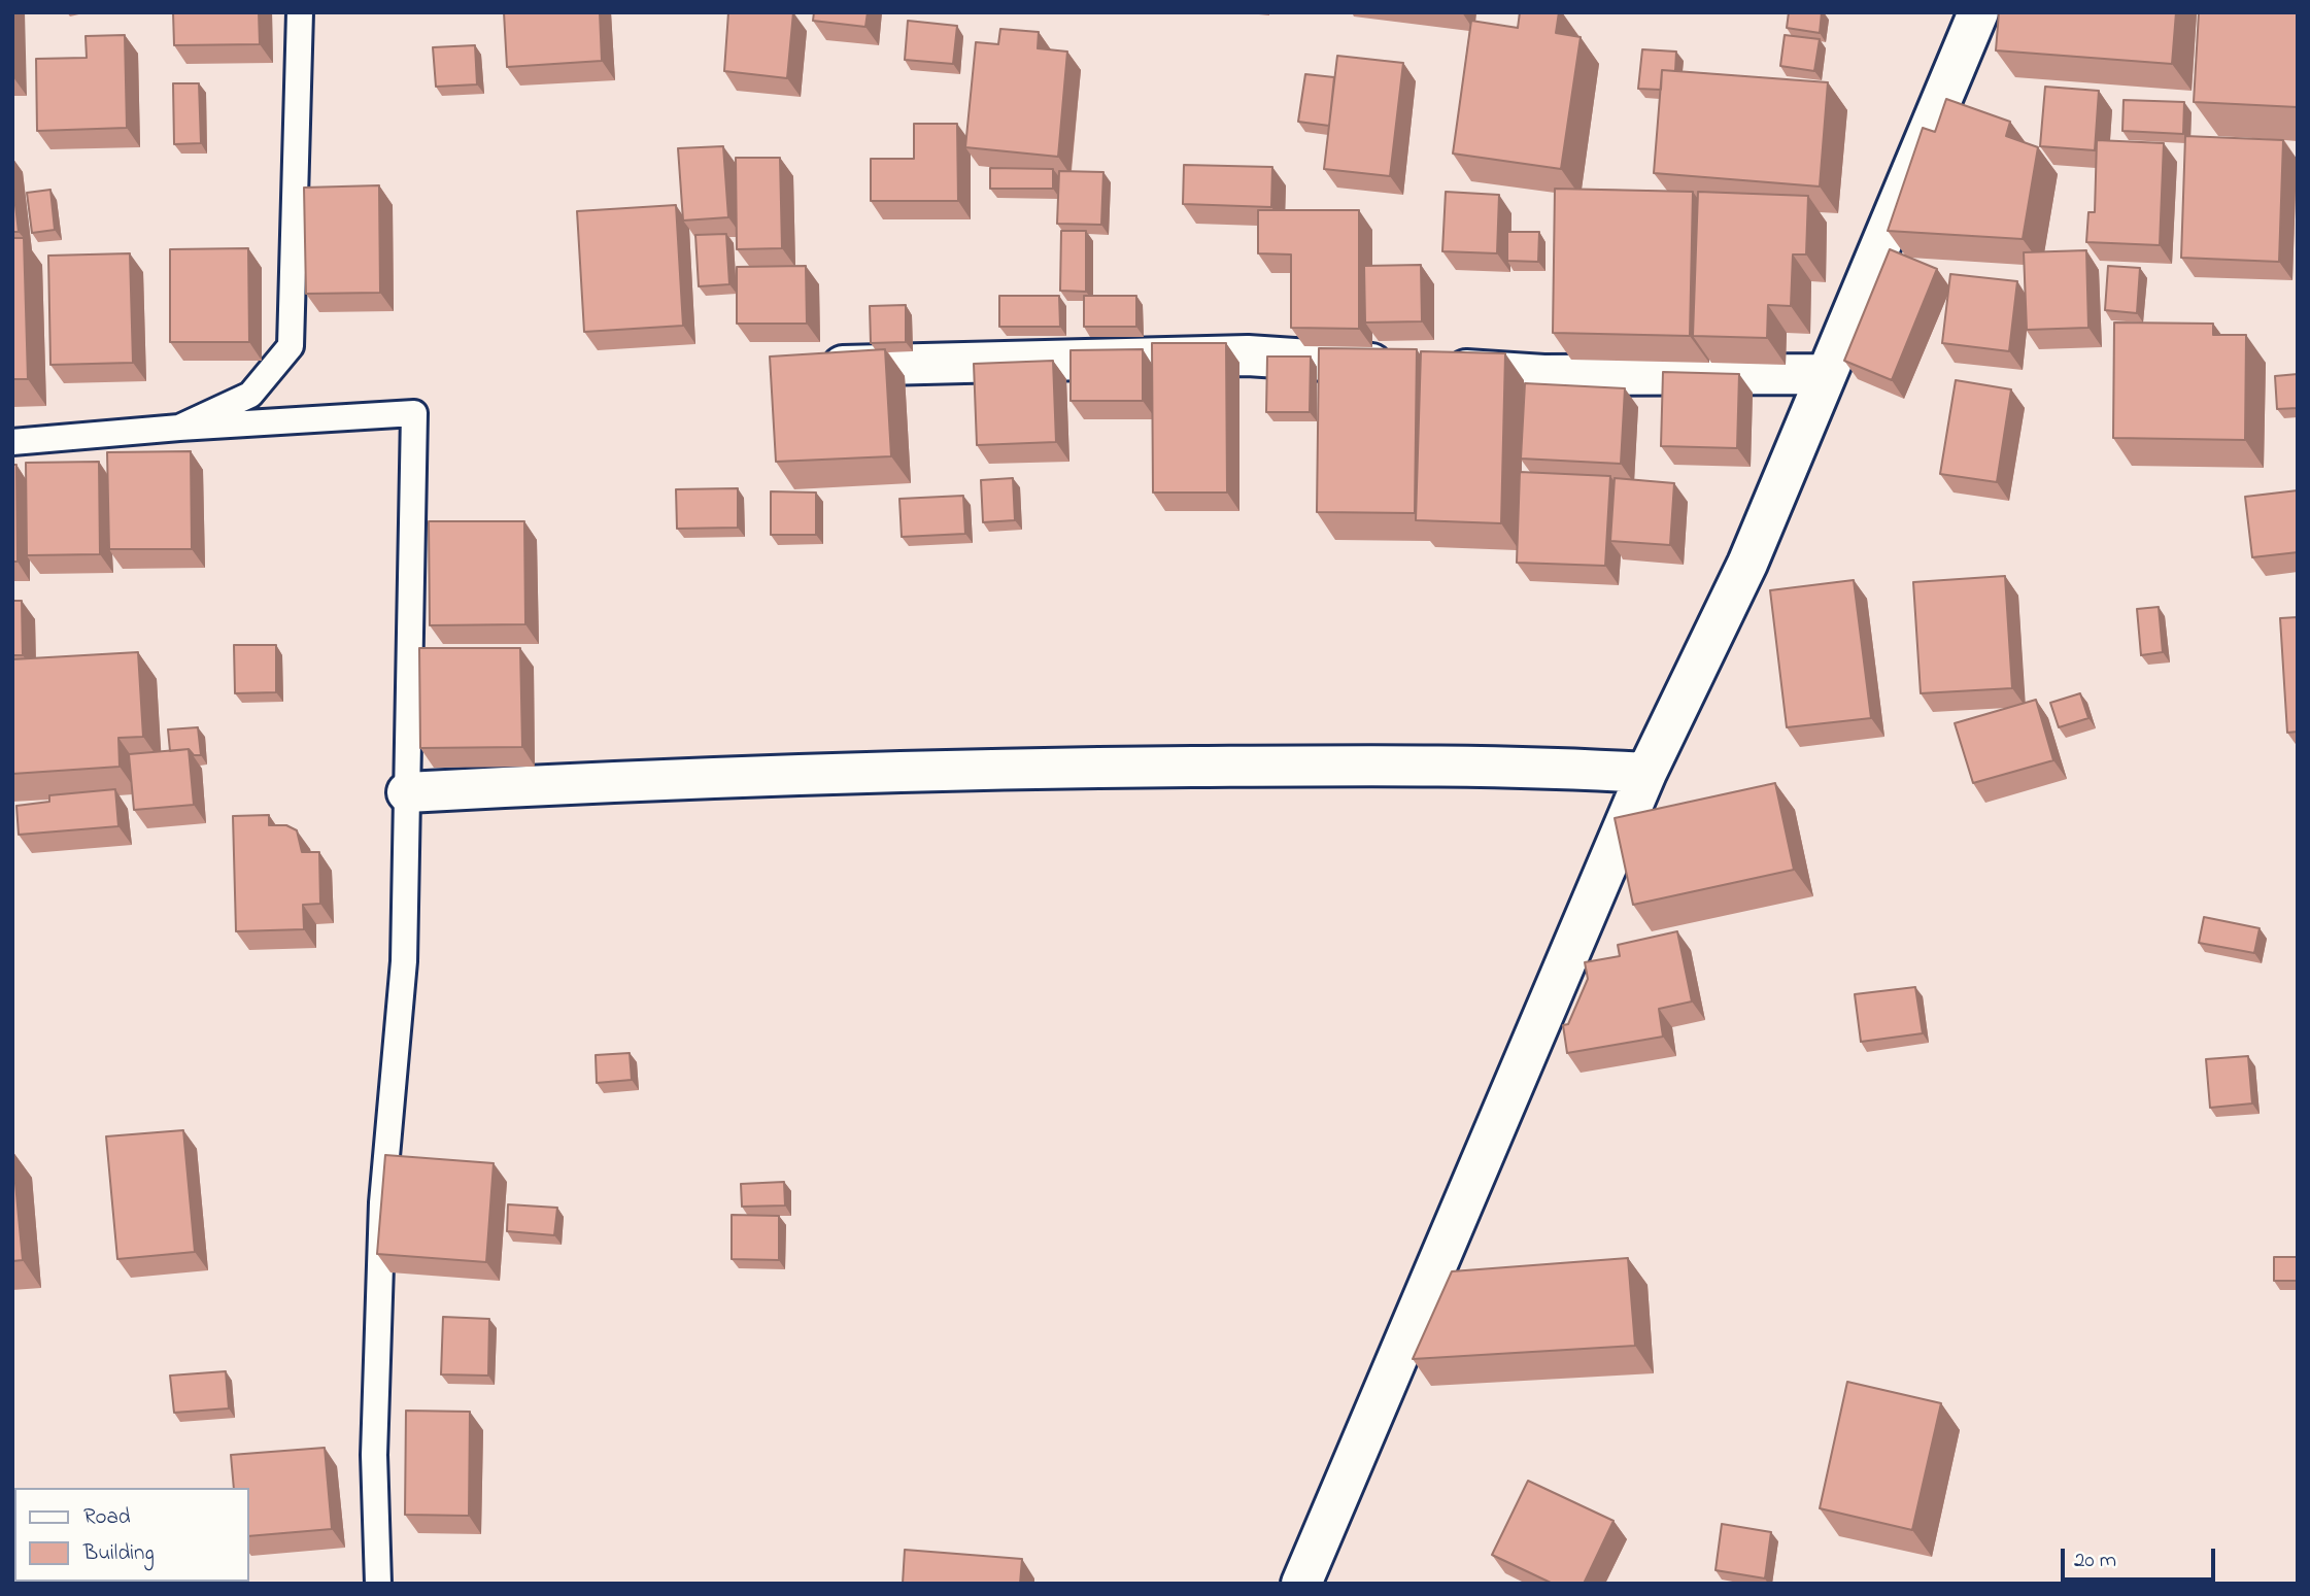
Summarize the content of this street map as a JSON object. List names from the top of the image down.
{
  "legend": ["Road", "Building"],
  "scale_bar": "20 m"
}
